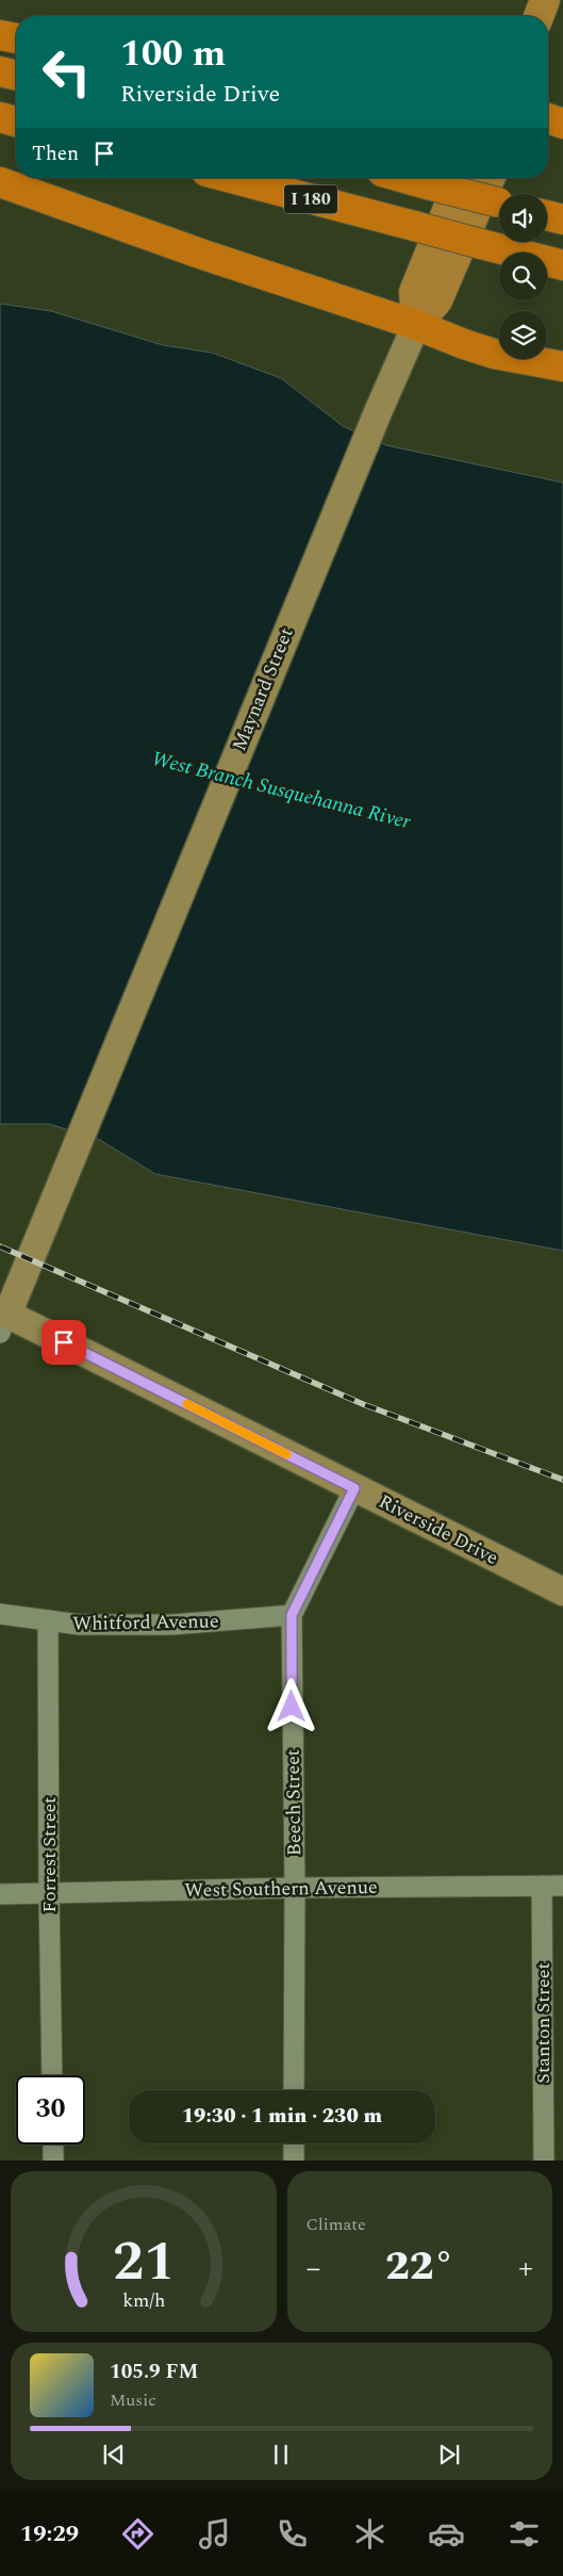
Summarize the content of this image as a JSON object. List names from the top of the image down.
{
  "streets": {
    "highway": ["I 180"],
    "main road": ["Maynard Street", "Riverside Drive"],
    "street": [
      "Whitford Avenue",
      "Beech Street",
      "Forrest Street",
      "West Southern Avenue",
      "Stanton Street"
    ]
  },
  "crossings": [
    ["Maynard Street", "Riverside Drive"],
    ["Riverside Drive", "Beech Street"],
    ["Whitford Avenue", "Beech Street"],
    ["Whitford Avenue", "Forrest Street"],
    ["Beech Street", "West Southern Avenue"],
    ["Forrest Street", "West Southern Avenue"],
    ["West Southern Avenue", "Stanton Street"]
  ],
  "water": ["West Branch Susquehanna River"],
  "page": {
    "turn": ["100 m", "Riverside Drive"],
    "then": "Then",
    "limit": "30",
    "trip": "19:30 · 1 min · 230 m",
    "tile": "Climate",
    "heat": ["−", "22°", "+"],
    "song": ["105.9 FM", "Music"],
    "tabs": "19:29",
    "gauge": ["21", "km/h"]
  }
}
